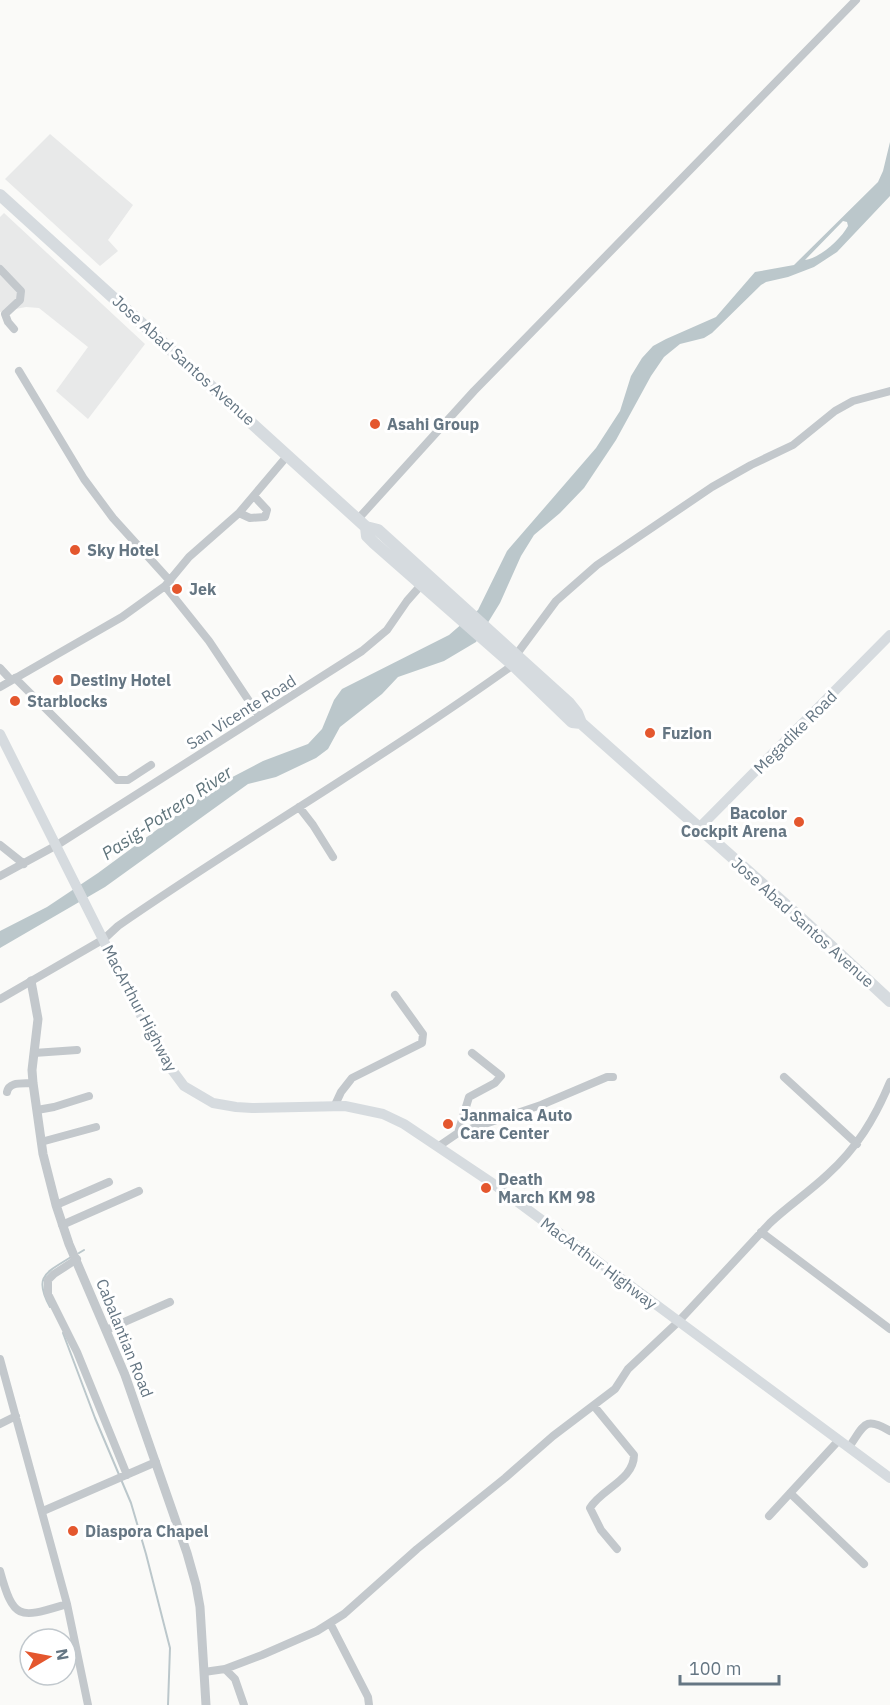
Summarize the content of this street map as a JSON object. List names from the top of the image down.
{
  "streets": {
    "highway": ["Jose Abad Santos Avenue"],
    "main road": ["Megadike Road", "MacArthur Highway"],
    "street": ["San Vicente Road", "Cabalantian Road"]
  },
  "crossings": [
    ["Jose Abad Santos Avenue", "San Vicente Road"],
    ["Jose Abad Santos Avenue", "Megadike Road"],
    ["San Vicente Road", "MacArthur Highway"]
  ],
  "water": ["Pasig-Potrero River"],
  "places": [
    "Asahi Group",
    "Sky Hotel",
    "Jek",
    "Destiny Hotel",
    "Starblocks",
    "Fuzion",
    "Bacolor Cockpit Arena",
    "Janmaica Auto Care Center",
    "Death March KM 98",
    "Diaspora Chapel"
  ],
  "scale_bar": "100 m",
  "north": "right"
}
